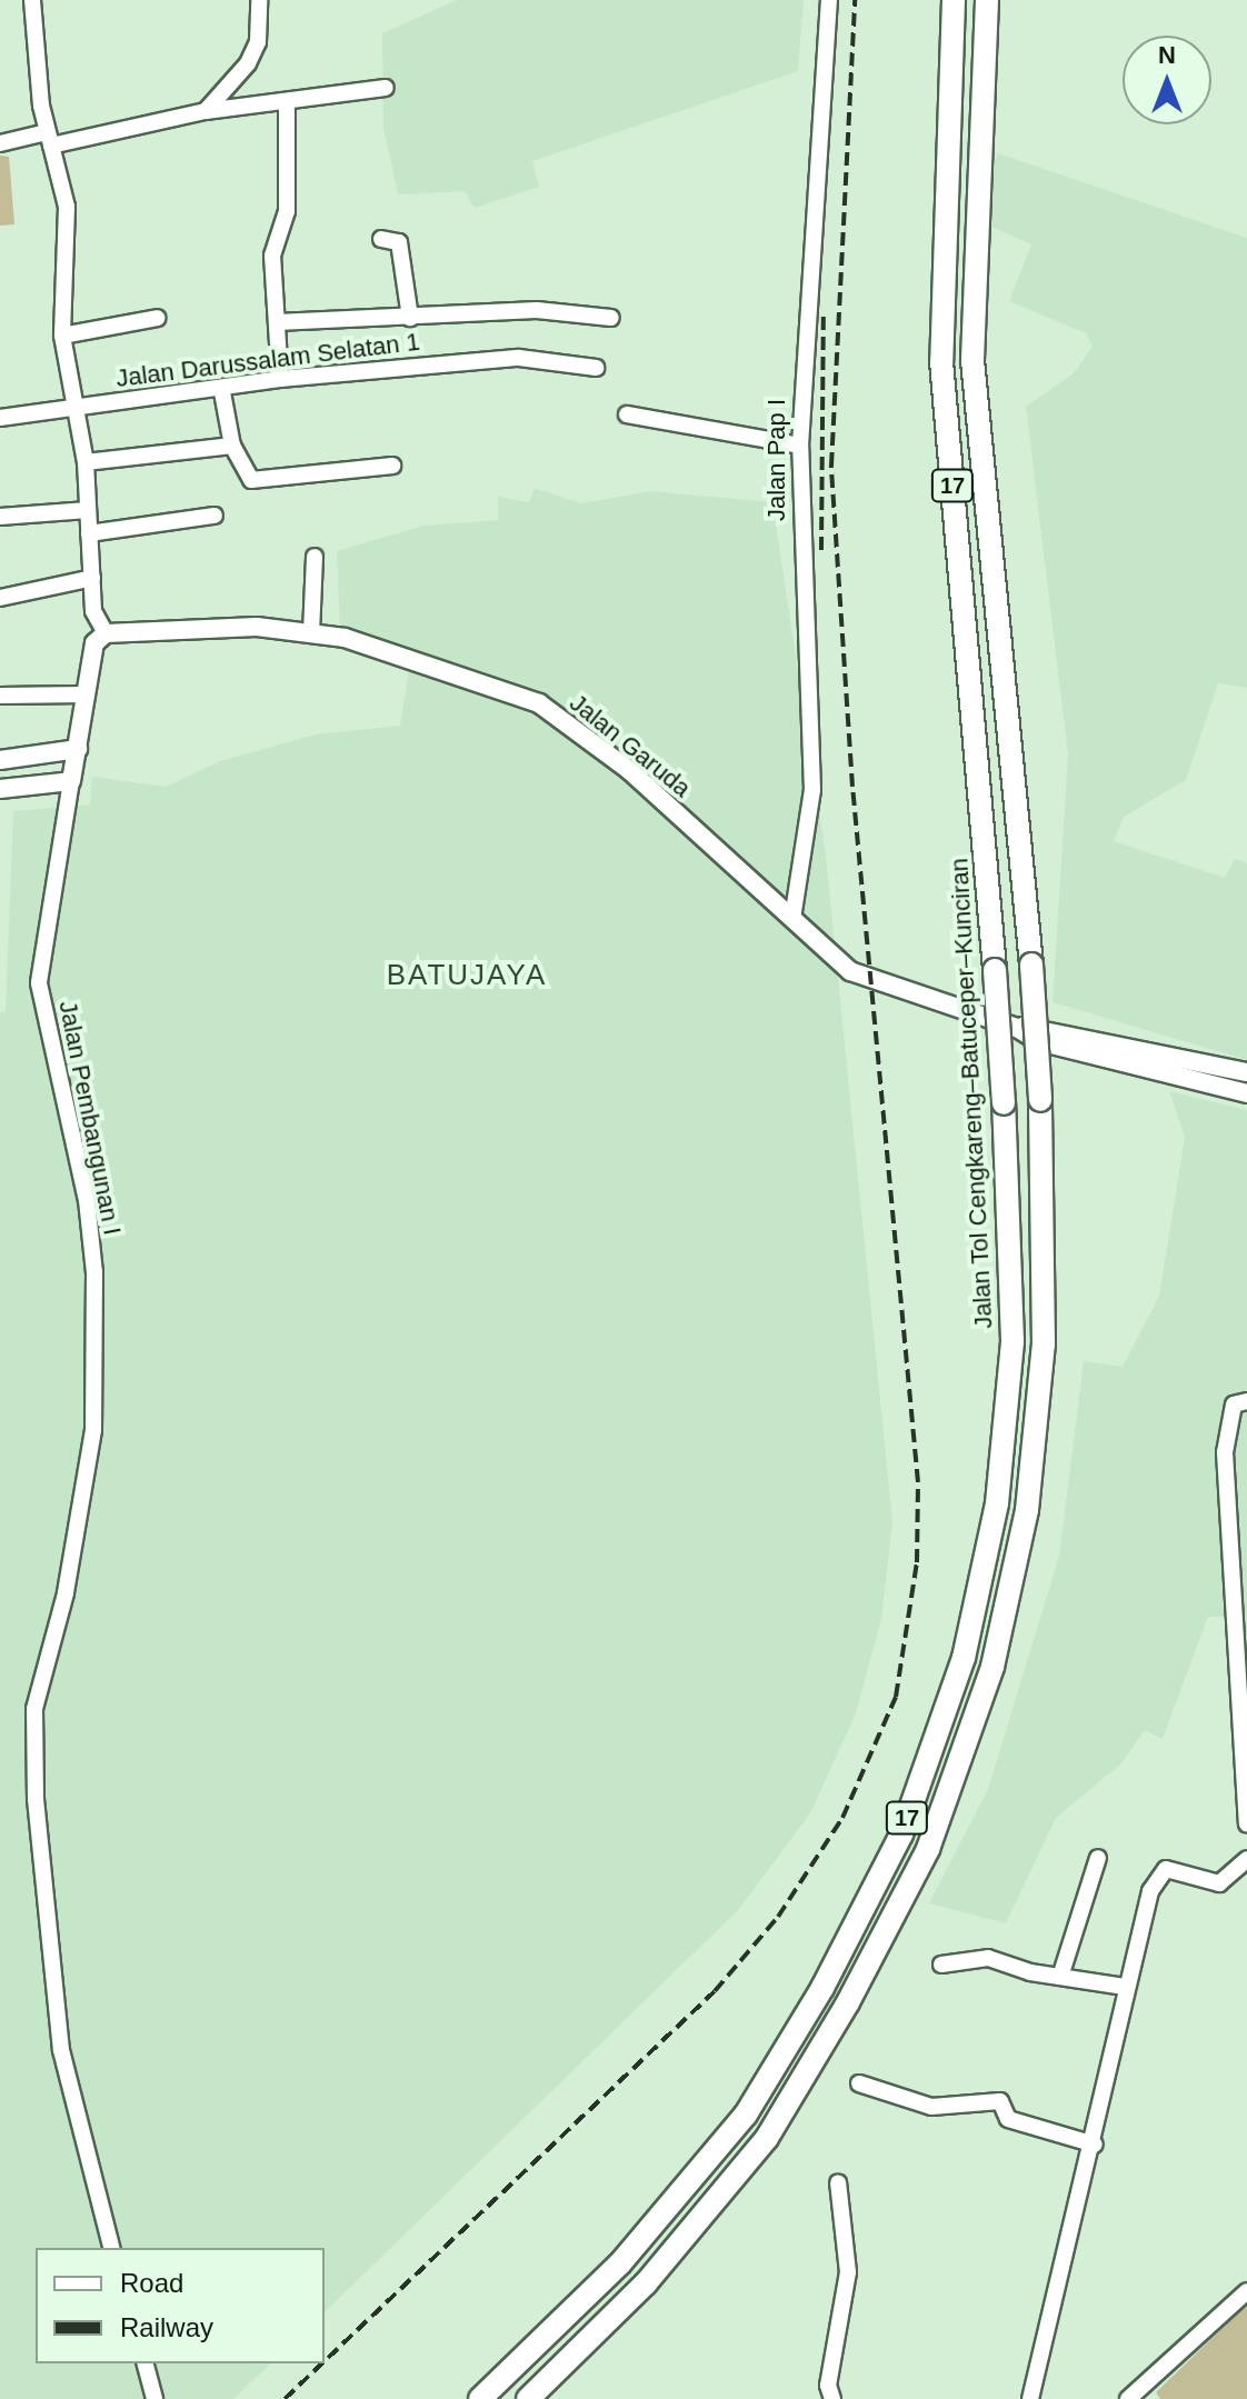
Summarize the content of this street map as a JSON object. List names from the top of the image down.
{
  "streets": {
    "highway": ["17", "Jalan Tol Cengkareng–Batuceper–Kunciran"],
    "main road": ["Jalan Garuda", "Jalan Pembangunan I"],
    "street": ["Jalan Darussalam Selatan 1", "Jalan Pap I"]
  },
  "crossings": [
    ["Jalan Pap I", "Jalan Garuda"],
    ["Jalan Garuda", "Jalan Pembangunan I"]
  ],
  "districts": ["BATUJAYA"],
  "legend": ["Road", "Railway"],
  "north": "top"
}
